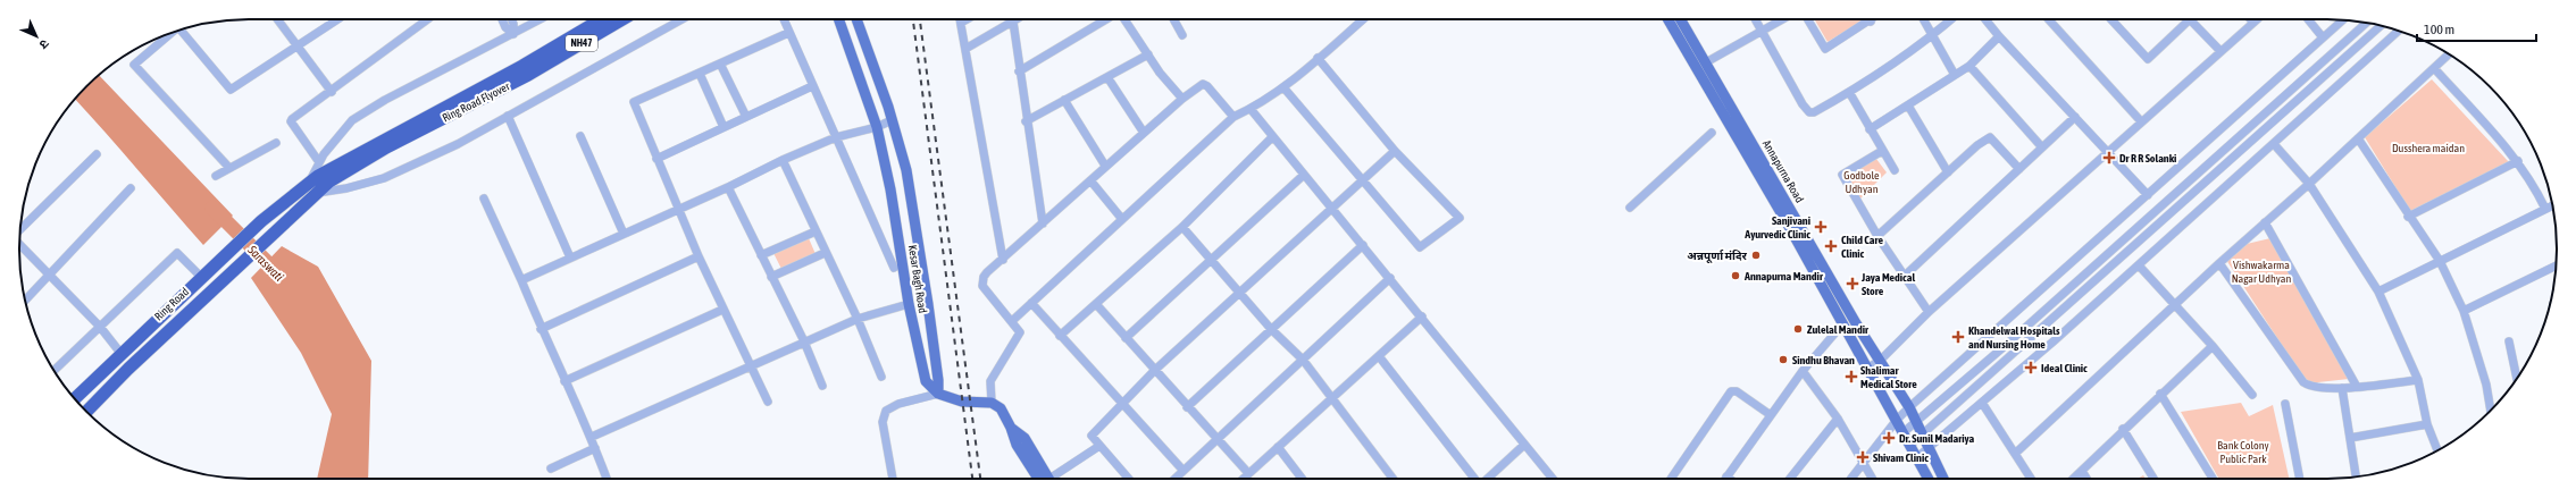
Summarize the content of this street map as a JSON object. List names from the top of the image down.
{
  "streets": {
    "highway": ["NH47", "Ring Road Flyover", "Ring Road"],
    "main road": ["Annapurna Road", "Kesar Bagh Road"]
  },
  "crossings": [
    ["Ring Road Flyover", "Ring Road"]
  ],
  "water": ["Saraswati"],
  "parks": [
    "Dusshera maidan",
    "Godbole Udhyan",
    "Vishwakarma Nagar Udhyan",
    "Bank Colony Public Park"
  ],
  "places": {
    "health": [
      "Dr R R Solanki",
      "Sanjivani Ayurvedic Clinic",
      "Child Care Clinic",
      "Jaya Medical Store",
      "Khandelwal Hospitals and Nursing Home",
      "Ideal Clinic",
      "Shalimar Medical Store",
      "Dr. Sunil Madariya",
      "Shivam Clinic"
    ],
    "other": [
      "अन्नपूर्णा मंदिर",
      "Annapurna Mandir",
      "Zulelal Mandir",
      "Sindhu Bhavan"
    ]
  },
  "scale_bar": "100 m",
  "north": "bottom right"
}
